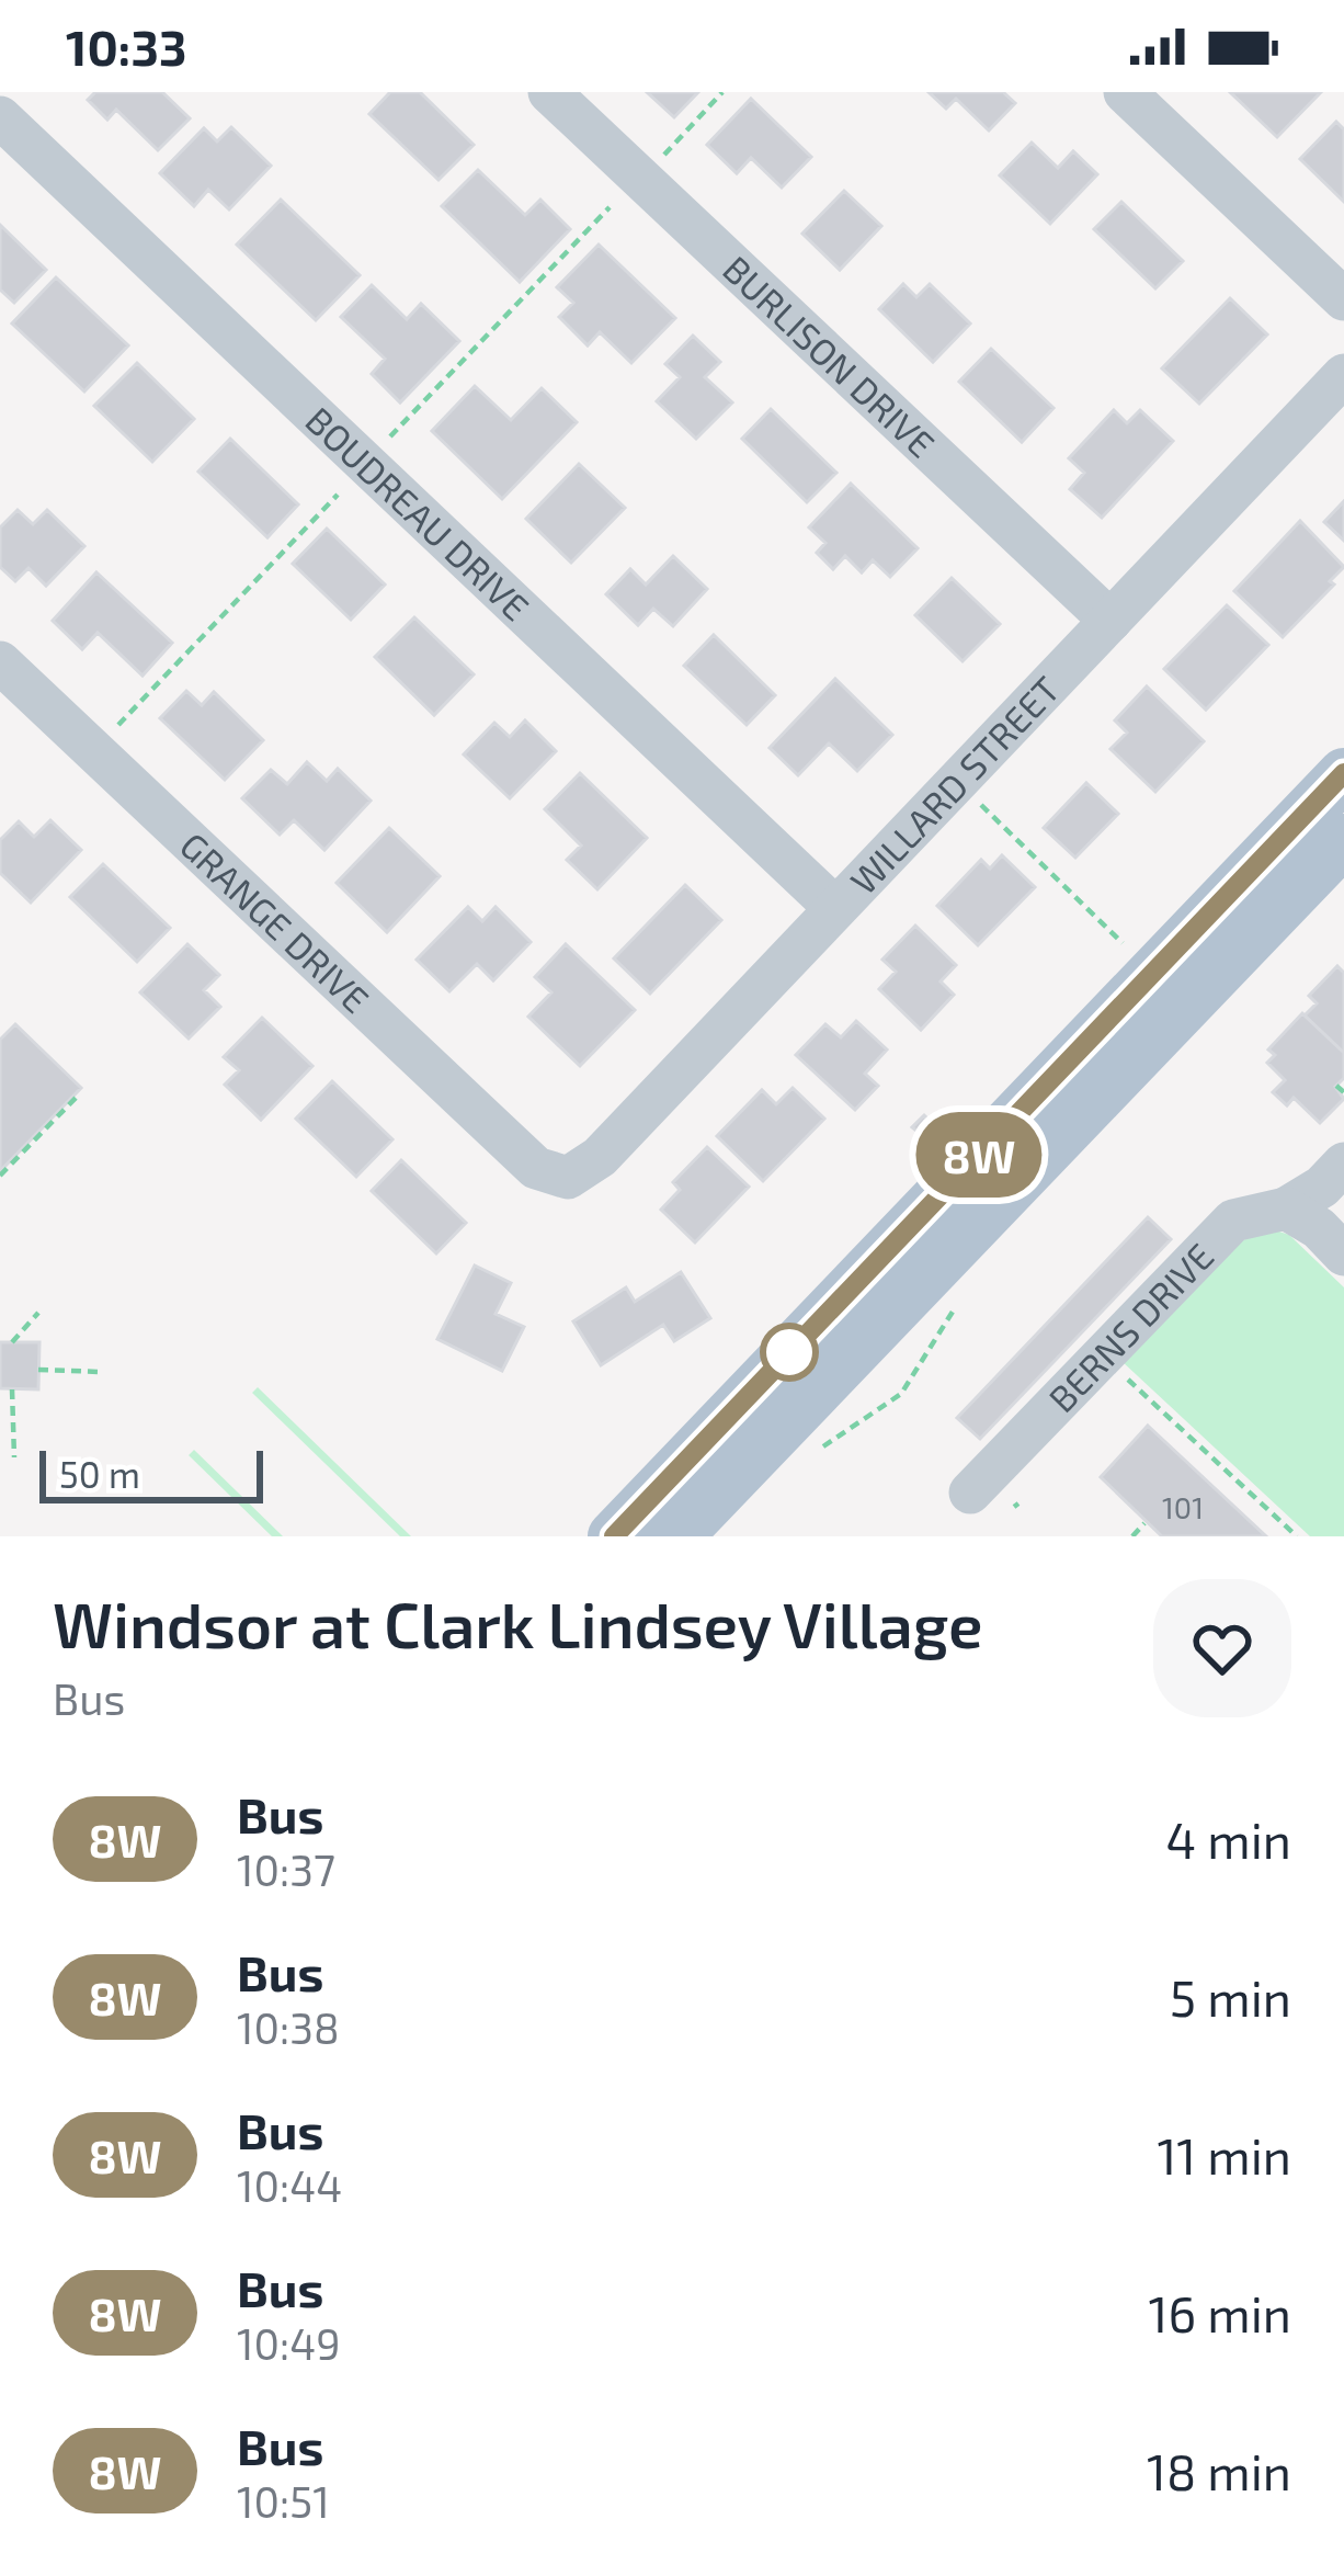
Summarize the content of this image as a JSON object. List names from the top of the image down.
{
  "streets": {
    "street": [
      "BURLISON DRIVE",
      "BOUDREAU DRIVE",
      "WILLARD STREET",
      "GRANGE DRIVE",
      "BERNS DRIVE"
    ]
  },
  "crossings": [
    ["BURLISON DRIVE", "WILLARD STREET"],
    ["BOUDREAU DRIVE", "WILLARD STREET"],
    ["WILLARD STREET", "GRANGE DRIVE"]
  ],
  "lines": ["bus line 8W"],
  "house_numbers": ["101"],
  "scale_bar": "50 m",
  "page": {
    "status": "10:33",
    "on_map": "8W",
    "scale": "50 m",
    "heading": ["Windsor at Clark Lindsey Village", "Bus"],
    "list": [
      {
        "mark": "8W",
        "name": "Bus",
        "note": "10:37",
        "value": "4 min"
      },
      {
        "mark": "8W",
        "name": "Bus",
        "note": "10:38",
        "value": "5 min"
      },
      {
        "mark": "8W",
        "name": "Bus",
        "note": "10:44",
        "value": "11 min"
      },
      {
        "mark": "8W",
        "name": "Bus",
        "note": "10:49",
        "value": "16 min"
      },
      {
        "mark": "8W",
        "name": "Bus",
        "note": "10:51",
        "value": "18 min"
      }
    ]
  }
}
